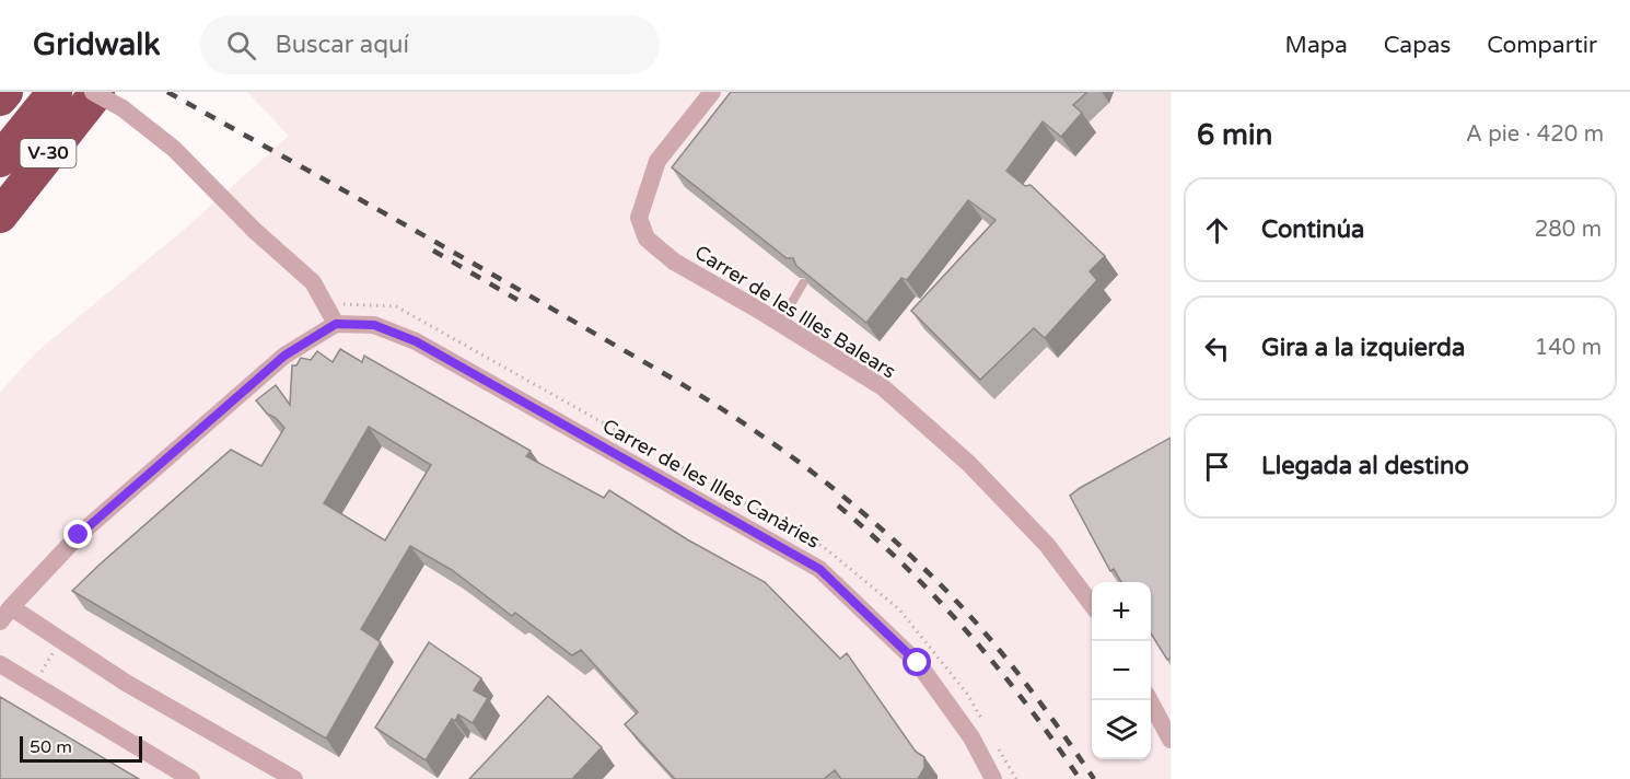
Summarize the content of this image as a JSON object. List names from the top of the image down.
{
  "streets": {
    "highway": ["V-30"],
    "street": ["Carrer de les Illes Balears", "Carrer de les Illes Canàries"]
  },
  "scale_bar": "50 m",
  "page": {
    "header": "Gridwalk",
    "search": "Buscar aquí",
    "nav": ["Mapa", "Capas", "Compartir"],
    "heading": ["6 min", "A pie · 420 m"],
    "list": [
      ["Continúa", "280 m"],
      ["Gira a la izquierda", "140 m"],
      "Llegada al destino"
    ],
    "map_buttons": ["+", "−"],
    "scale": "50 m"
  }
}
